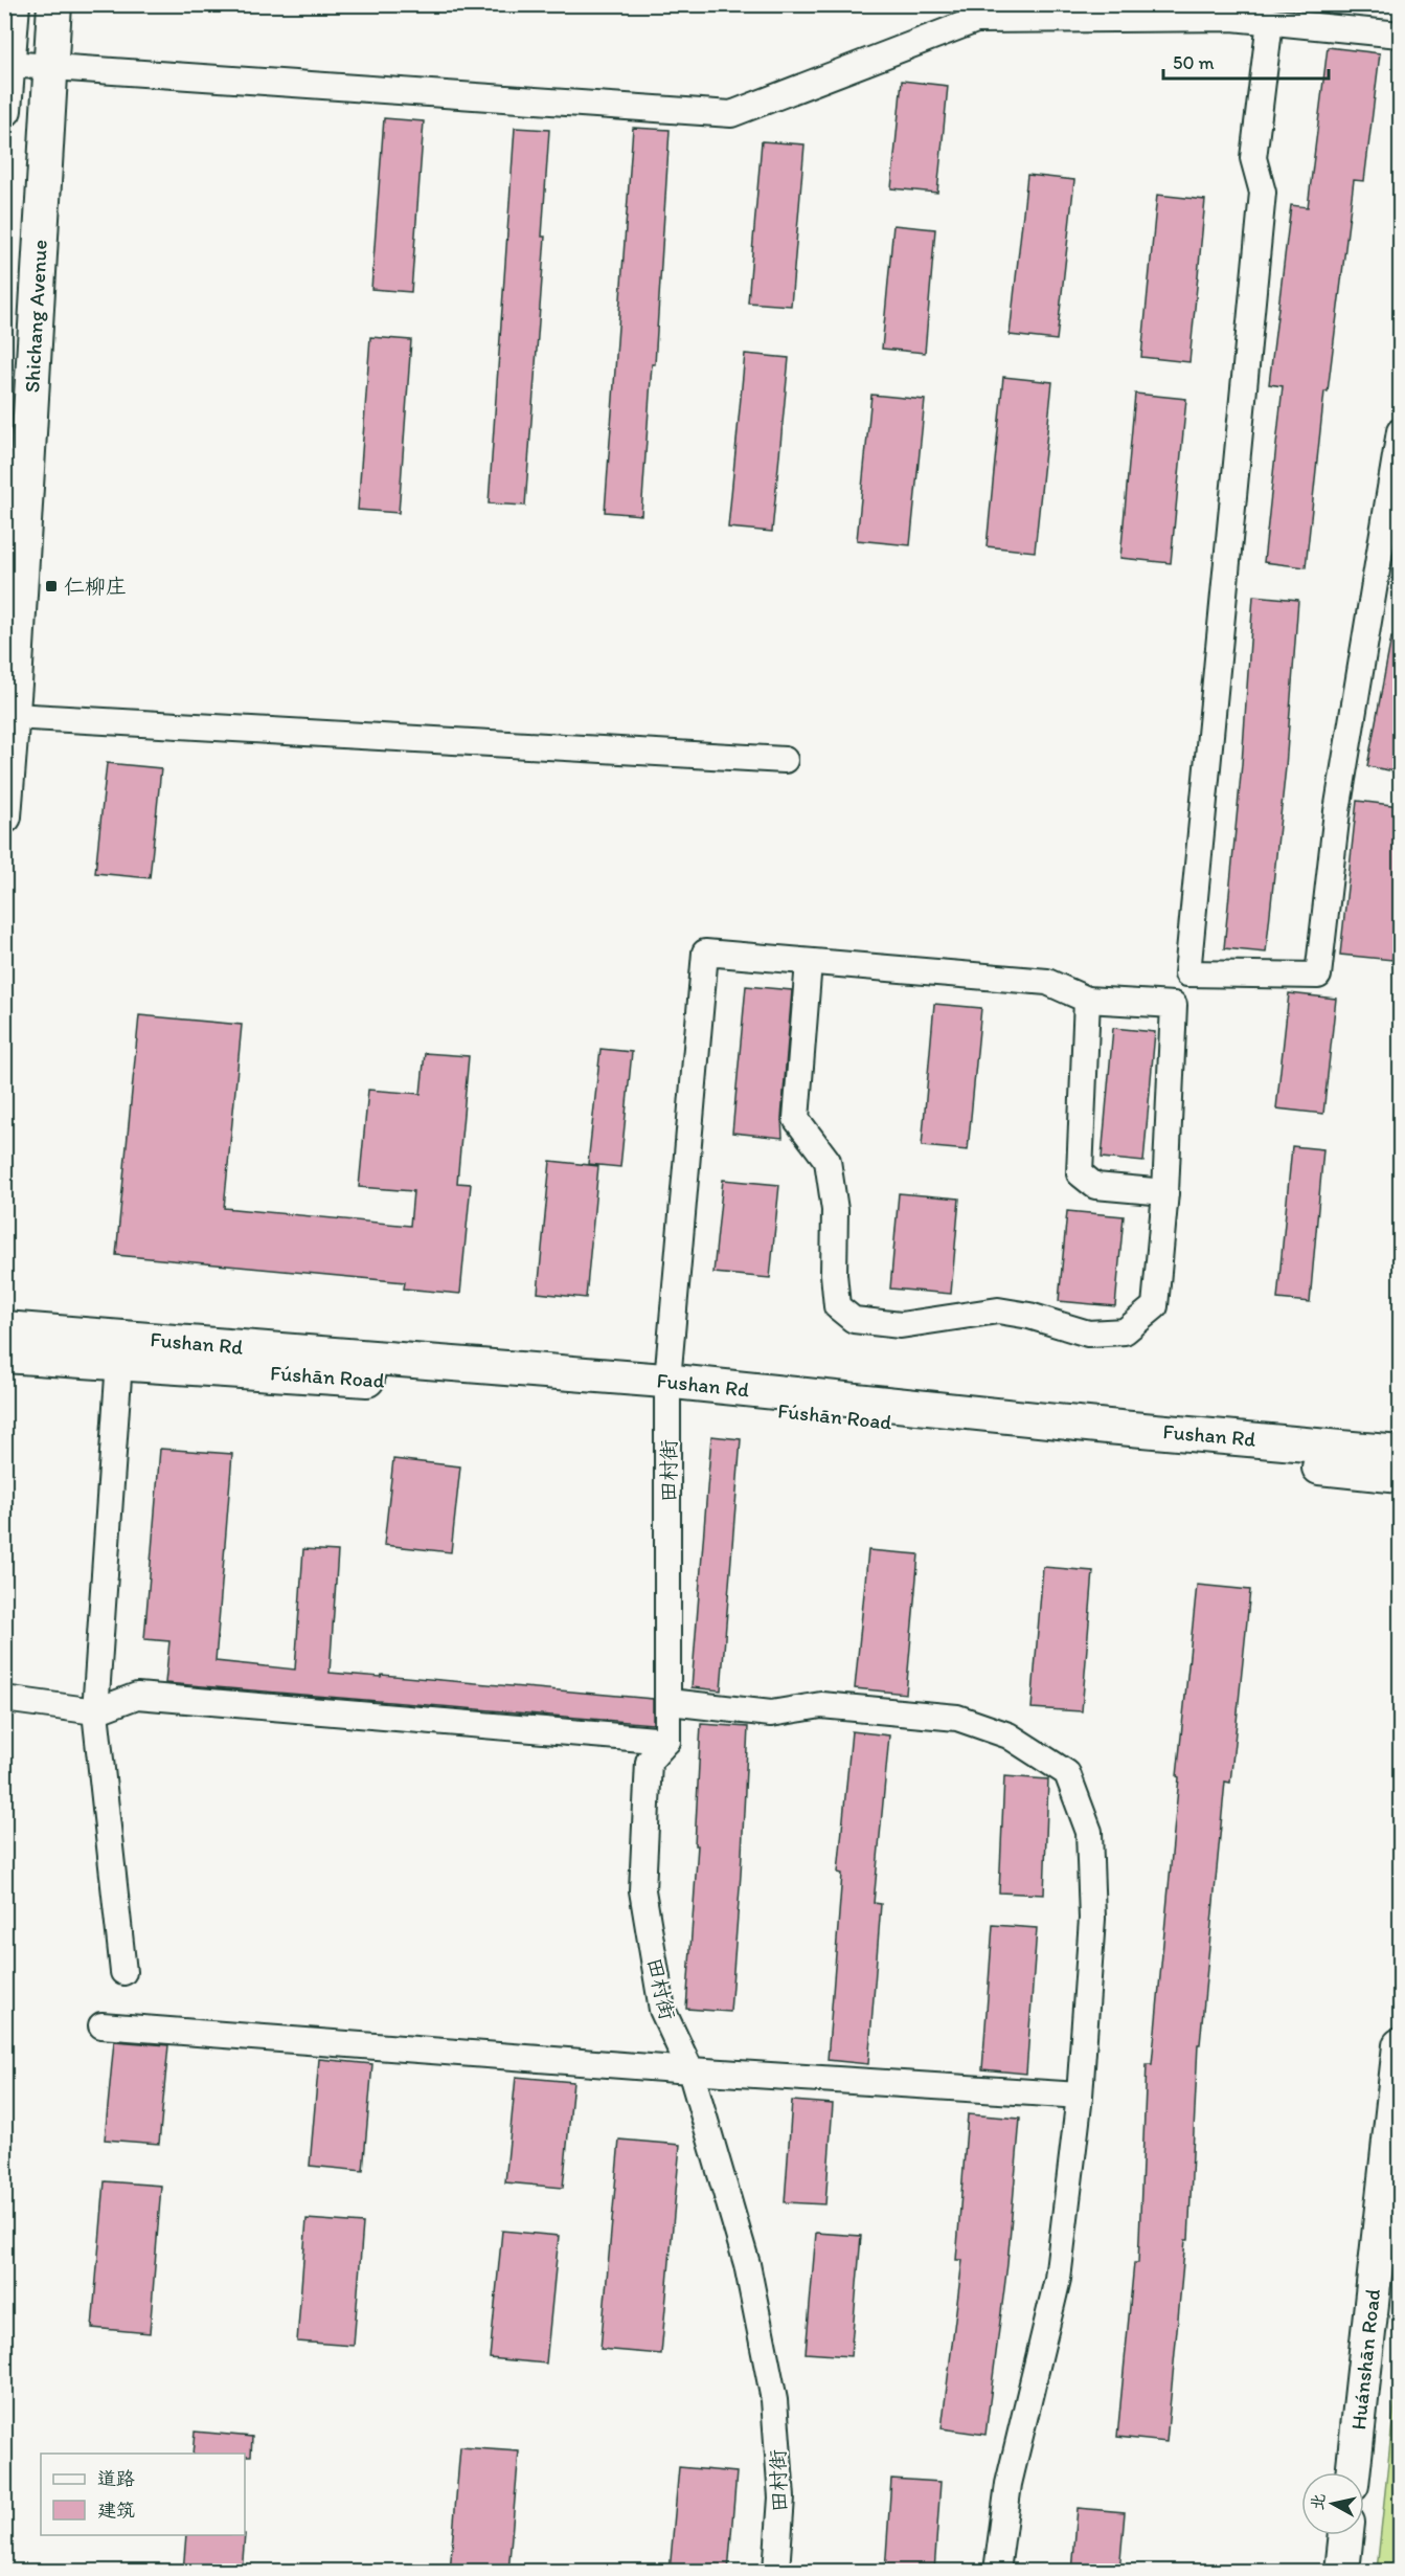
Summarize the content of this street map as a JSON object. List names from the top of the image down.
{
  "streets": {
    "main road": [
      "Shichang Avenue",
      "Fushan Rd",
      "Fúshān Road",
      "Huánshān Road"
    ],
    "street": ["田村街"]
  },
  "crossings": [
    ["Fushan Rd", "Fúshān Road"],
    ["Fushan Rd", "田村街"],
    ["Fúshān Road", "田村街"]
  ],
  "places": {
    "transit": ["仁柳庄"]
  },
  "legend": ["道路", "建筑"],
  "scale_bar": "50 m",
  "north": "left"
}
